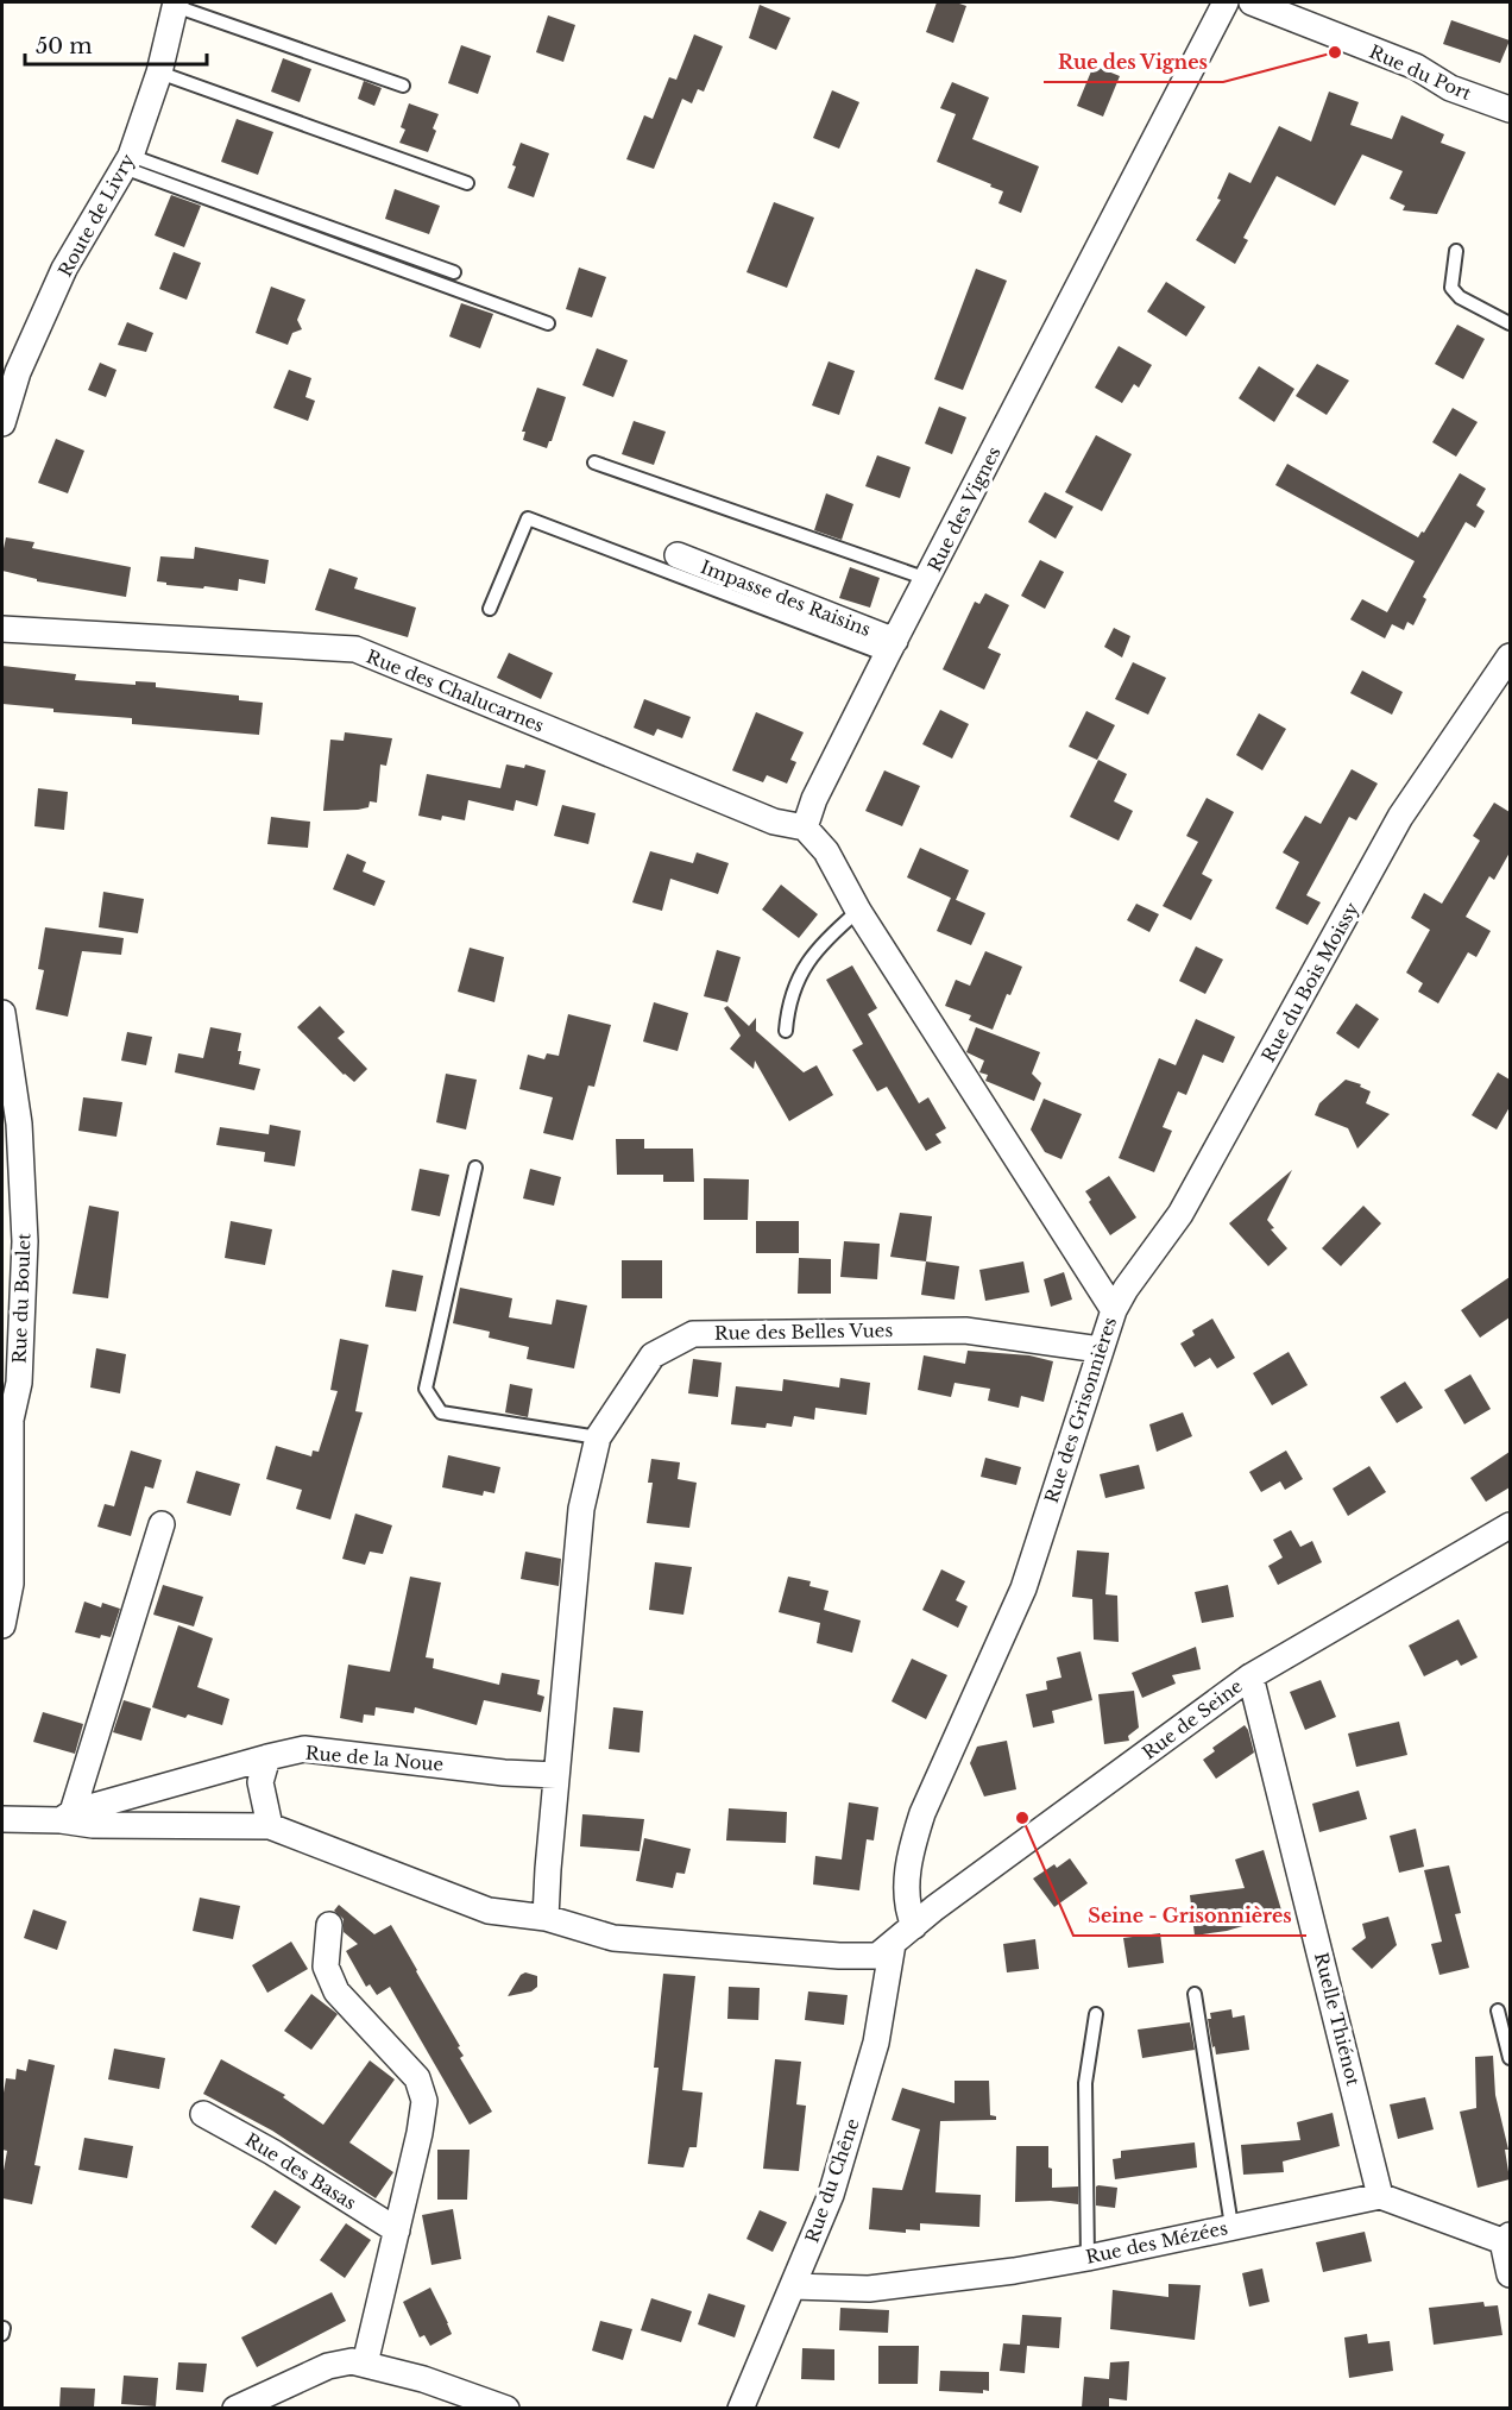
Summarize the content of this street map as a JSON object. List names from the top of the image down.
{
  "streets": {
    "street": [
      "Rue du Port",
      "Route de Livry",
      "Rue des Vignes",
      "Impasse des Raisins",
      "Rue des Chalucarnes",
      "Rue du Bois Moissy",
      "Rue du Boulet",
      "Rue des Belles Vues",
      "Rue des Grisonnières",
      "Rue de Seine",
      "Rue de la Noue",
      "Ruelle Thiénot",
      "Rue des Basas",
      "Rue du Chêne",
      "Rue des Mézées"
    ]
  },
  "crossings": [
    ["Rue des Vignes", "Impasse des Raisins"],
    ["Rue des Vignes", "Rue des Chalucarnes"],
    ["Rue des Vignes", "Rue des Grisonnières"],
    ["Rue des Chalucarnes", "Rue des Grisonnières"],
    ["Rue du Bois Moissy", "Rue des Grisonnières"],
    ["Rue des Belles Vues", "Rue des Grisonnières"],
    ["Rue des Belles Vues", "Rue de la Noue"],
    ["Rue des Grisonnières", "Rue de Seine"],
    ["Rue de Seine", "Rue de la Noue"],
    ["Rue de Seine", "Ruelle Thiénot"],
    ["Rue de Seine", "Rue du Chêne"],
    ["Rue de la Noue", "Rue du Chêne"],
    ["Ruelle Thiénot", "Rue des Mézées"],
    ["Rue du Chêne", "Rue des Mézées"]
  ],
  "places": ["Rue des Vignes", "Seine - Grisonnières"],
  "scale_bar": "50 m"
}
